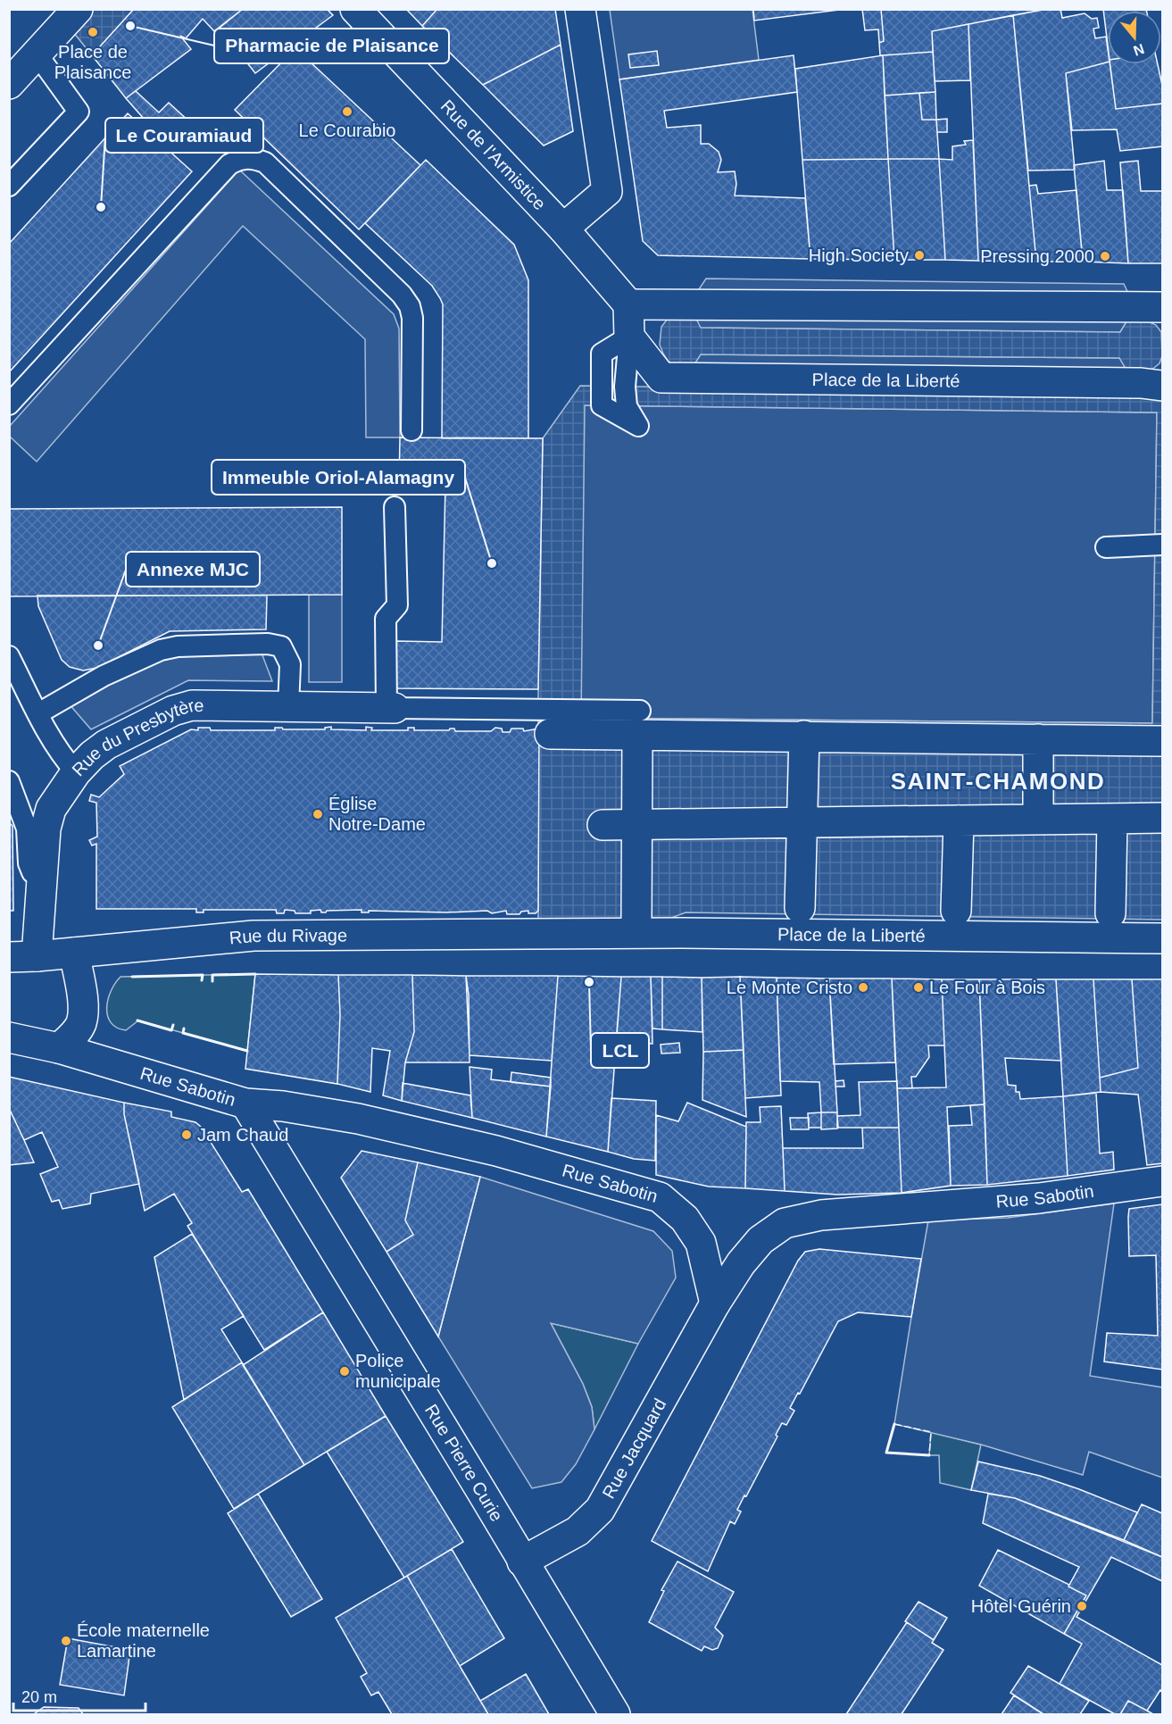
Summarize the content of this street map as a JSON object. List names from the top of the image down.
{
  "streets": {
    "street": [
      "Rue de l'Armistice",
      "Place de la Liberté",
      "Rue du Presbytère",
      "Rue du Rivage",
      "Rue Sabotin",
      "Rue Jacquard",
      "Rue Pierre Curie"
    ]
  },
  "crossings": [
    ["Place de la Liberté", "Rue du Rivage"],
    ["Rue du Presbytère", "Rue du Rivage"],
    ["Rue Sabotin", "Rue Jacquard"],
    ["Rue Sabotin", "Rue Pierre Curie"],
    ["Rue Jacquard", "Rue Pierre Curie"]
  ],
  "districts": ["SAINT-CHAMOND"],
  "places": [
    "Pharmacie de Plaisance",
    "Place de Plaisance",
    "Le Courabio",
    "Le Couramiaud",
    "High Society",
    "Pressing 2000",
    "Immeuble Oriol-Alamagny",
    "Annexe MJC",
    "Église Notre-Dame",
    "LCL",
    "Le Monte Cristo",
    "Le Four à Bois",
    "Jam Chaud",
    "Police municipale",
    "Hôtel Guérin",
    "École maternelle Lamartine"
  ],
  "scale_bar": "20 m",
  "north": "bottom"
}
